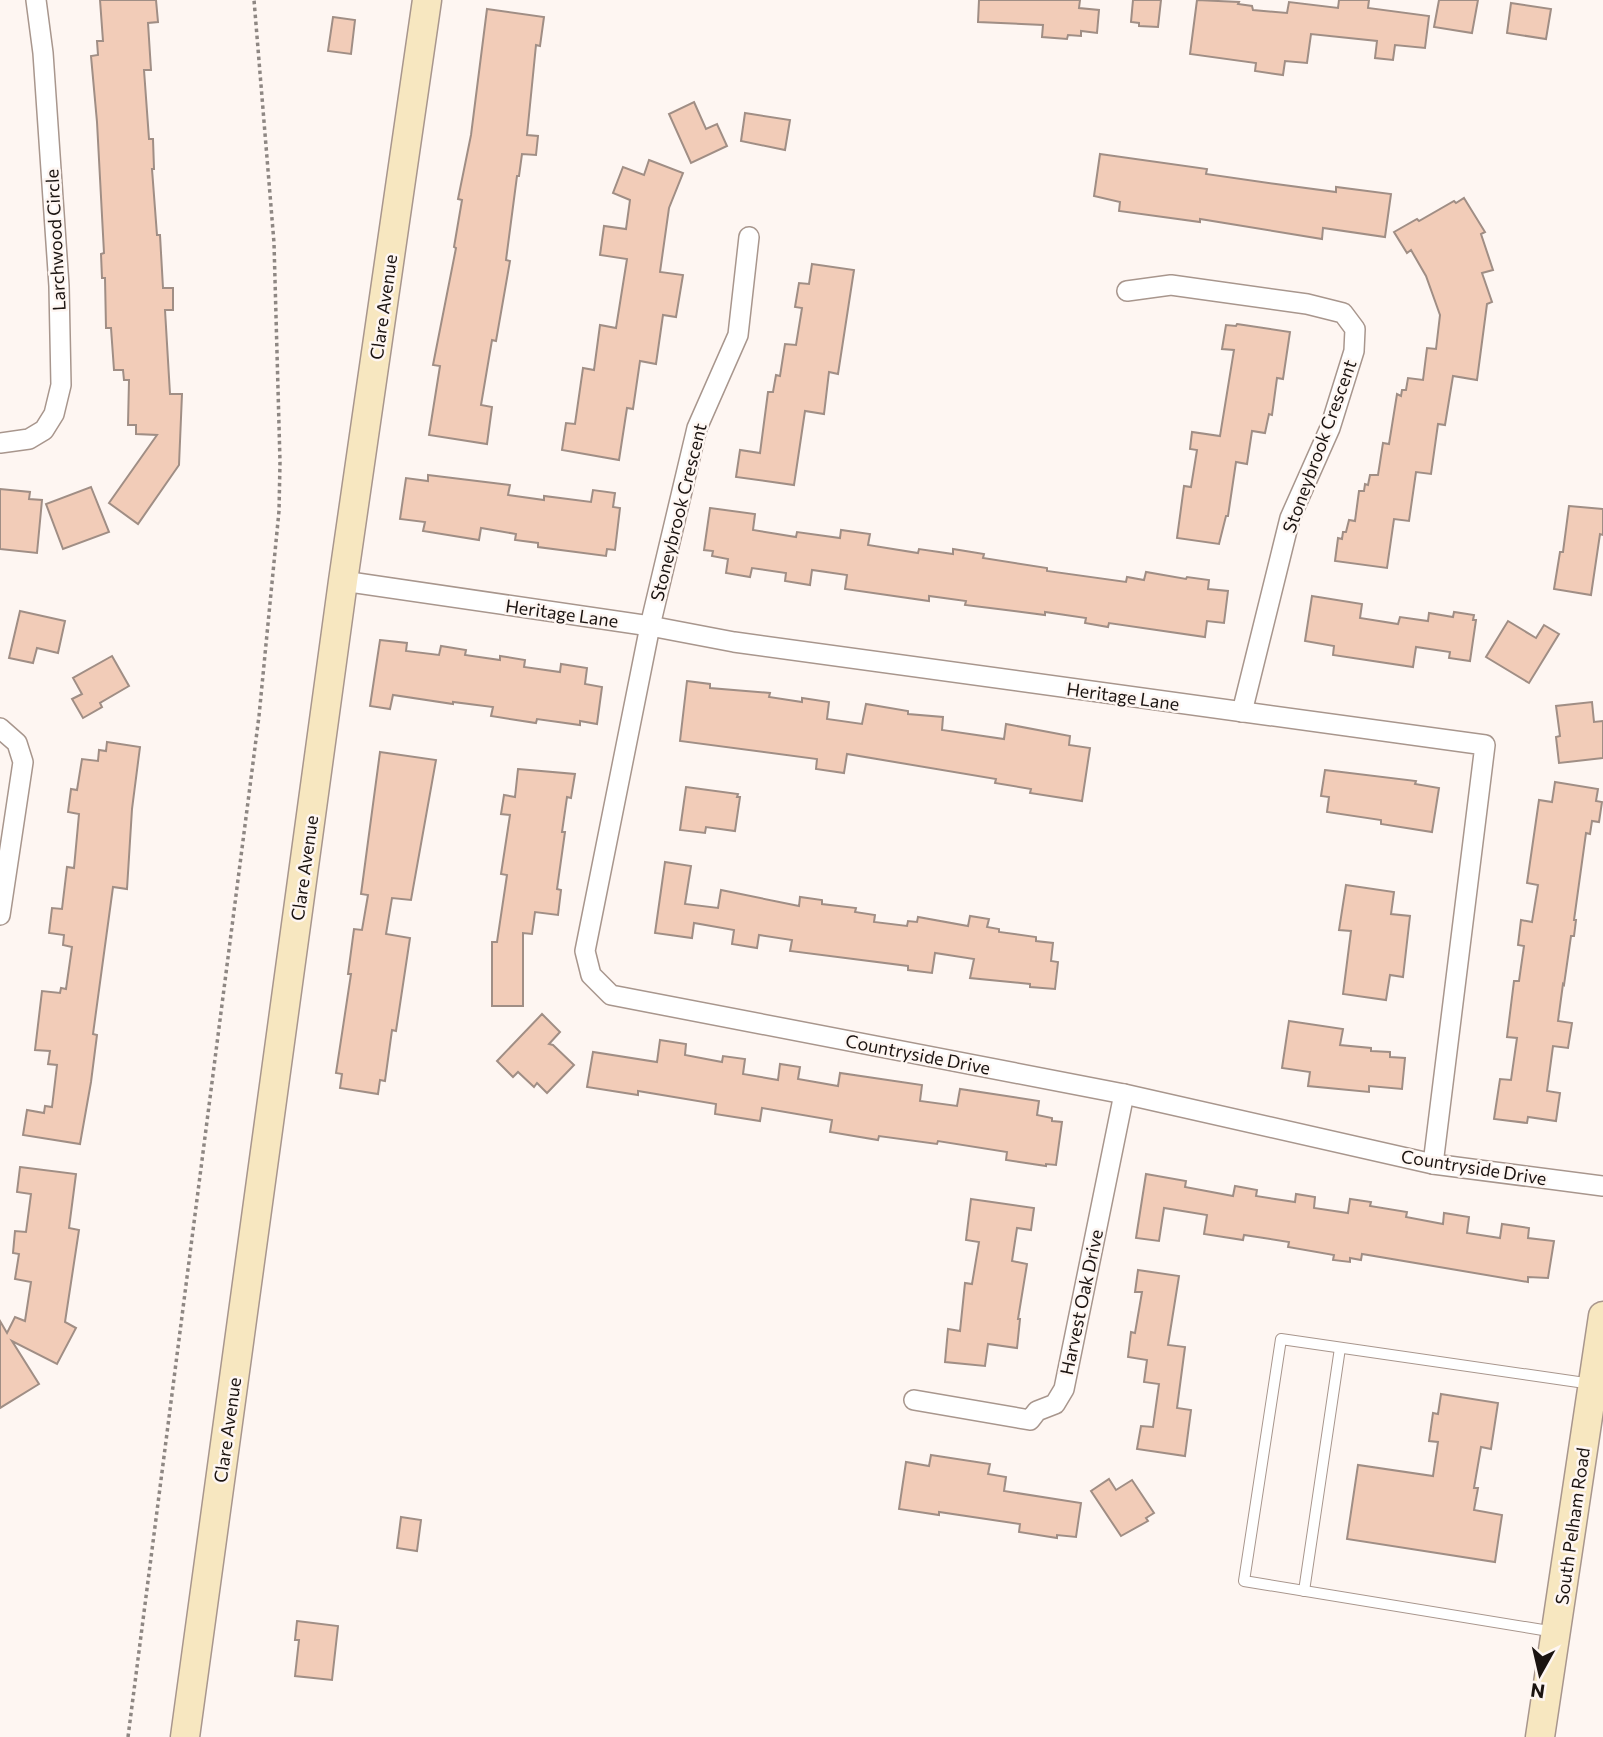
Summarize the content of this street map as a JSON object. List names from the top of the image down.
{
  "streets": {
    "street": [
      "Larchwood Circle",
      "Clare Avenue",
      "Stoneybrook Crescent",
      "Heritage Lane",
      "Countryside Drive",
      "Harvest Oak Drive",
      "South Pelham Road"
    ]
  },
  "crossings": [
    ["Clare Avenue", "Heritage Lane"],
    ["Stoneybrook Crescent", "Heritage Lane"],
    ["Stoneybrook Crescent", "Countryside Drive"],
    ["Heritage Lane", "Countryside Drive"],
    ["Countryside Drive", "Harvest Oak Drive"]
  ],
  "north": "bottom"
}
